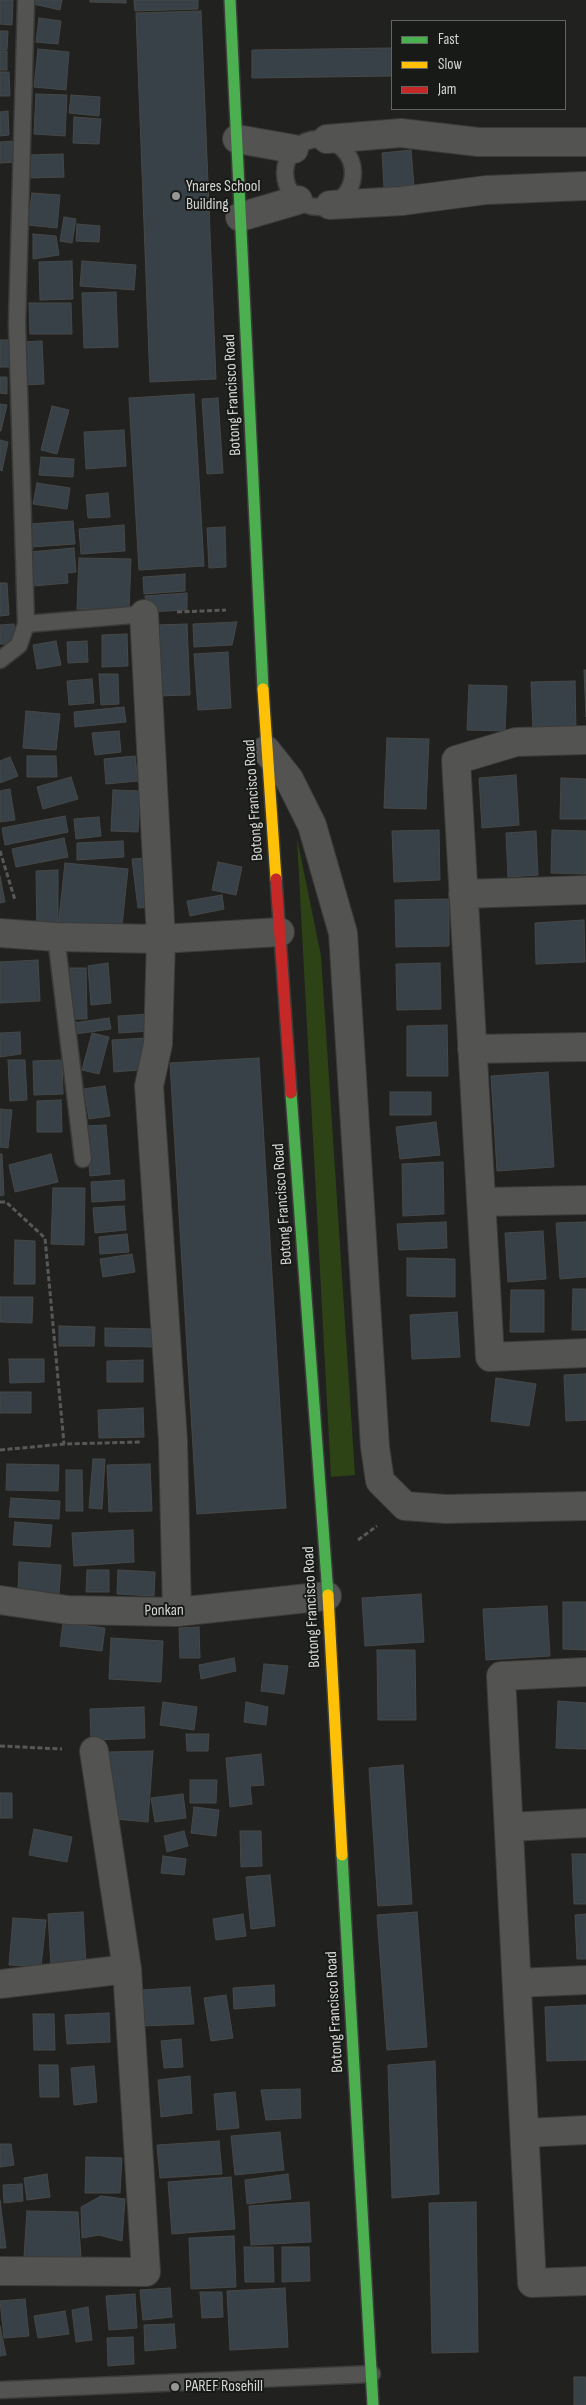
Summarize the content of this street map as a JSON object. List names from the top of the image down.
{
  "streets": {
    "street": ["Botong Francisco Road", "Ponkan"]
  },
  "crossings": [
    ["Botong Francisco Road", "Ponkan"]
  ],
  "places": ["Ynares School Building", "PAREF Rosehill"],
  "legend": ["Fast", "Slow", "Jam"]
}
